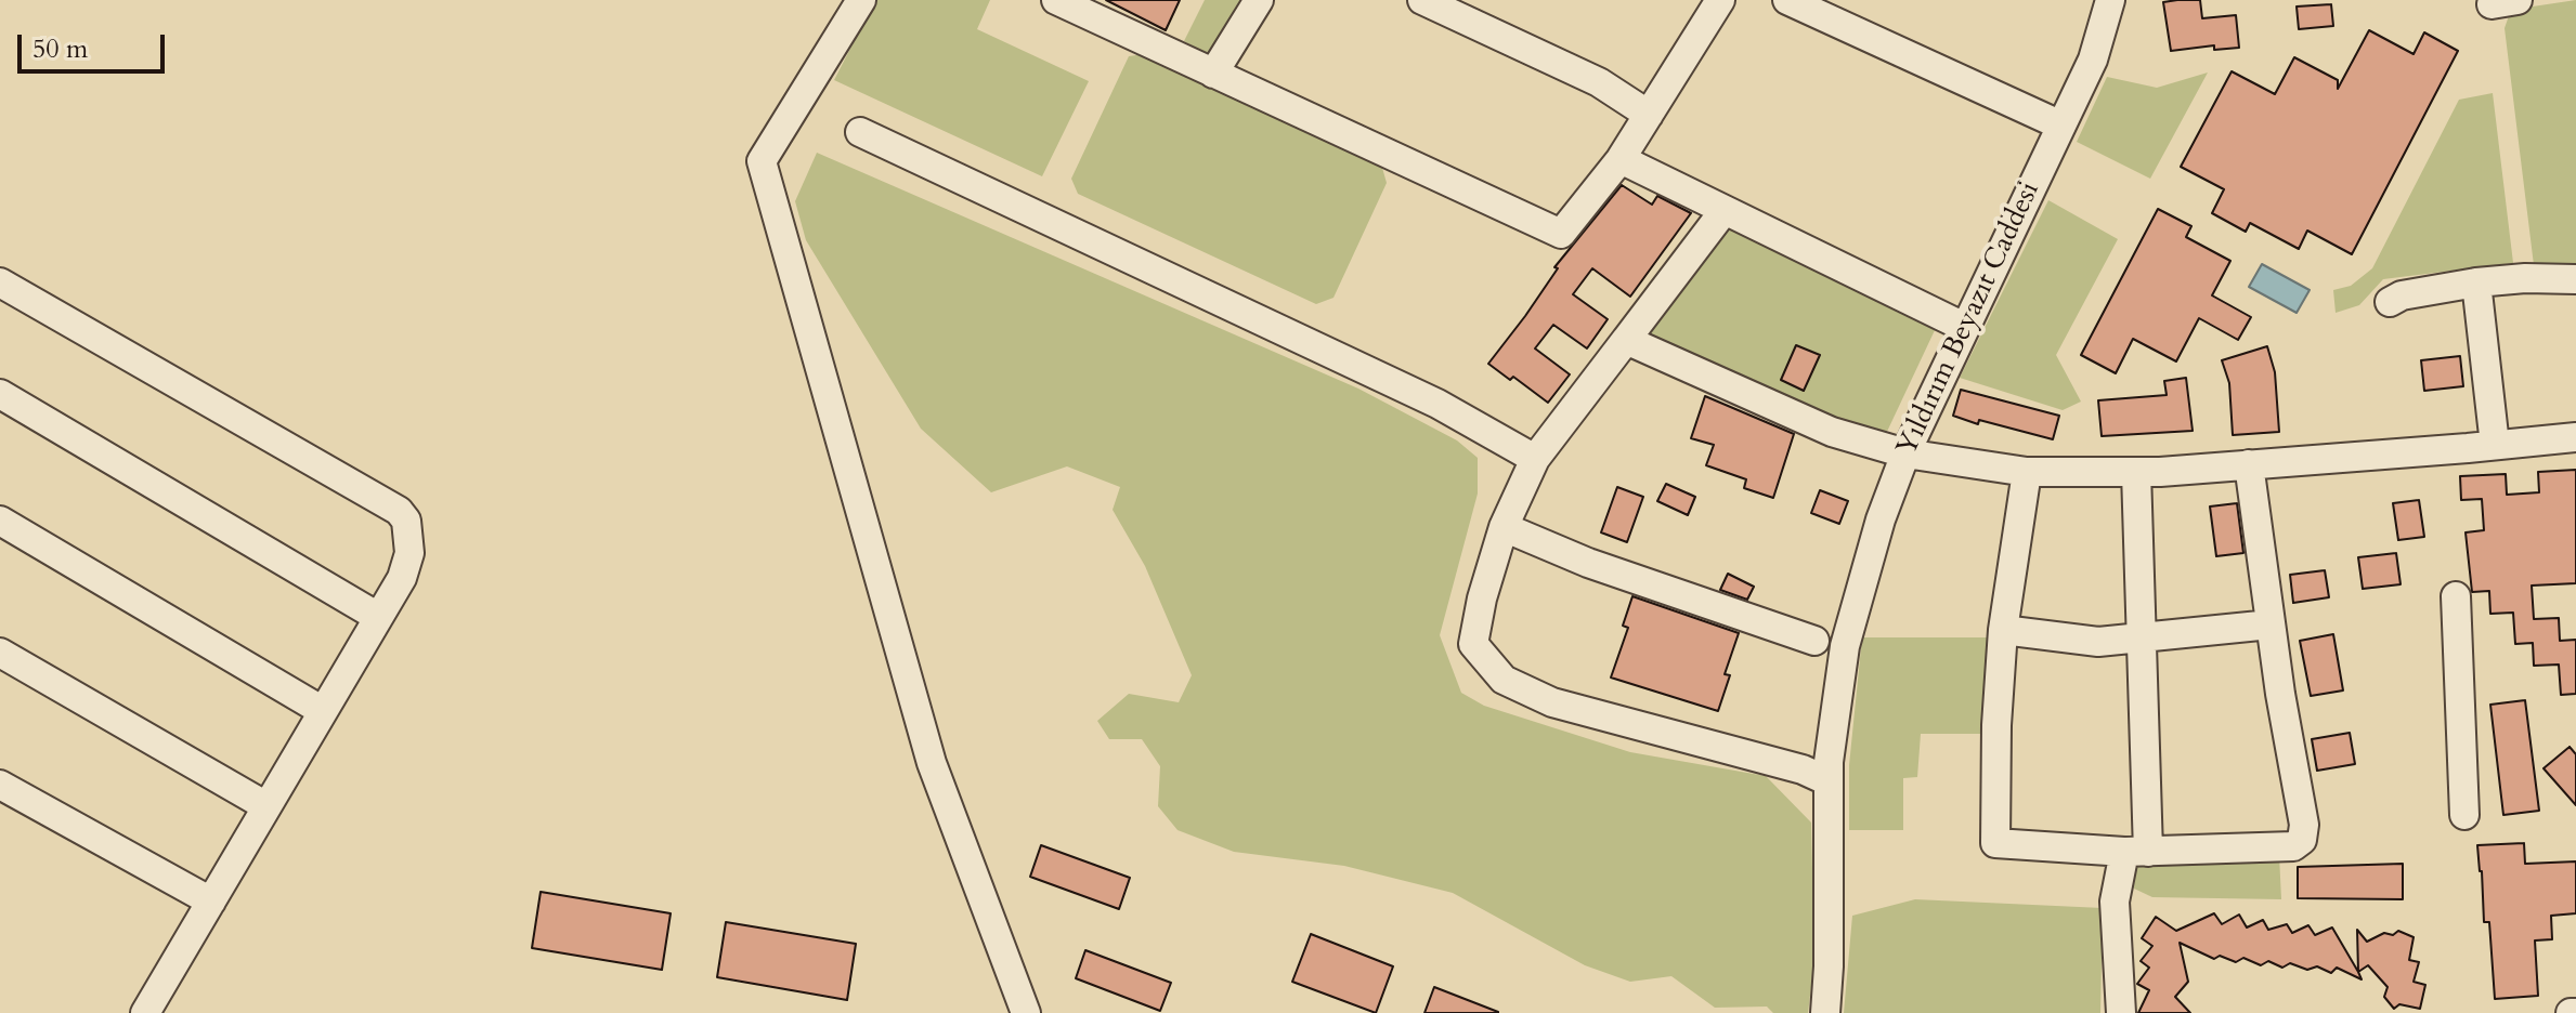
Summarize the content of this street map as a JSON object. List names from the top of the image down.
{
  "streets": {
    "street": ["Yıldırım Beyazıt Caddesi"]
  },
  "scale_bar": "50 m"
}
